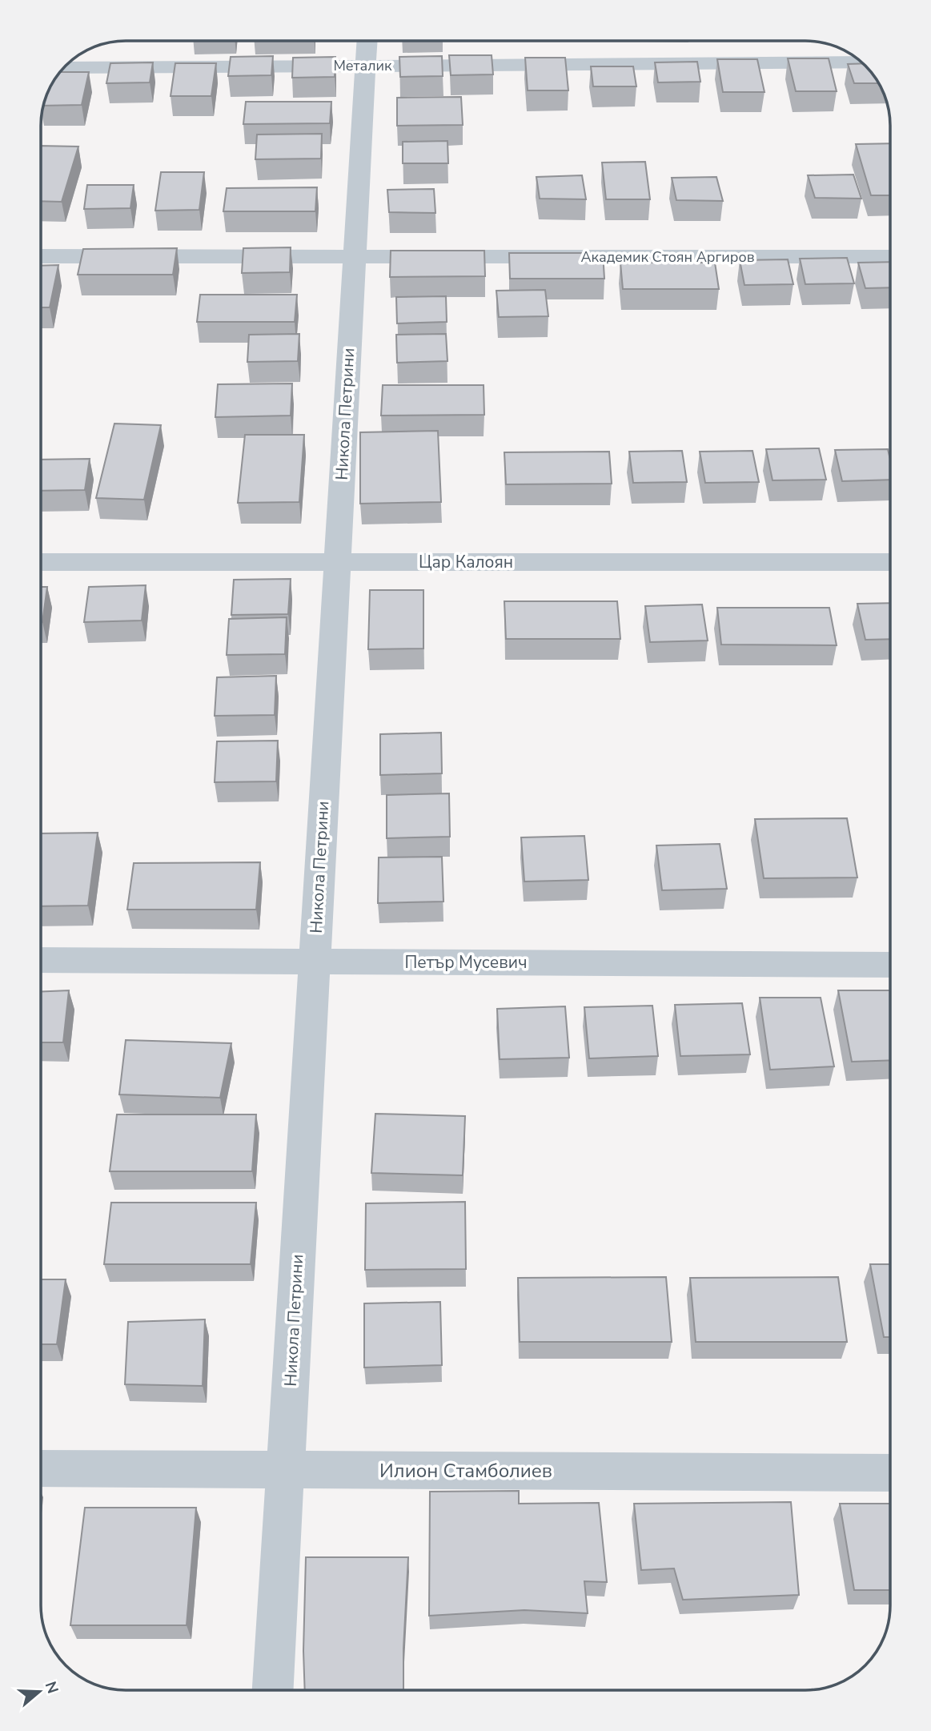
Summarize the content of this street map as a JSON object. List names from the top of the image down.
{
  "streets": {
    "street": [
      "Металик",
      "Академик Стоян Аргиров",
      "Никола Петрини",
      "Цар Калоян",
      "Петър Мусевич",
      "Илион Стамболиев"
    ]
  },
  "crossings": [
    ["Металик", "Никола Петрини"],
    ["Академик Стоян Аргиров", "Никола Петрини"],
    ["Никола Петрини", "Цар Калоян"],
    ["Никола Петрини", "Петър Мусевич"],
    ["Никола Петрини", "Илион Стамболиев"]
  ],
  "north": "right"
}
